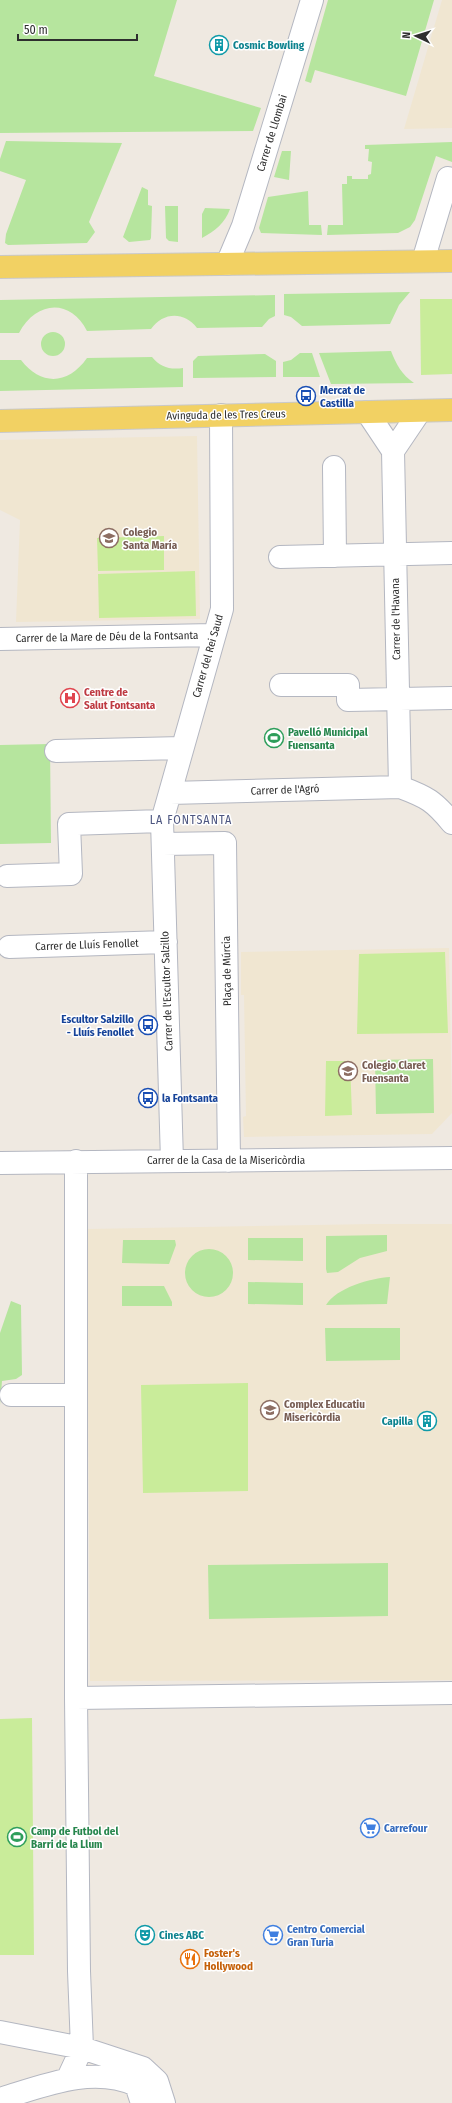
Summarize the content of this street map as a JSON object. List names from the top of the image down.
{
  "streets": {
    "main road": ["Avinguda de les Tres Creus"],
    "street": [
      "Carrer de Llombai",
      "Carrer de l'Havana",
      "Carrer de la Mare de Déu de la Fontsanta",
      "Carrer del Rei Saud",
      "Carrer de l'Agró",
      "Carrer de Lluís Fenollet",
      "Plaça de Múrcia",
      "Carrer de l'Escultor Salzillo",
      "Carrer de la Casa de la Misericòrdia"
    ]
  },
  "crossings": [
    ["Avinguda de les Tres Creus", "Carrer del Rei Saud"],
    ["Carrer de l'Havana", "Carrer de l'Agró"],
    ["Carrer de la Mare de Déu de la Fontsanta", "Carrer del Rei Saud"],
    ["Carrer del Rei Saud", "Carrer de l'Agró"],
    ["Carrer del Rei Saud", "Carrer de l'Escultor Salzillo"],
    ["Carrer de Lluís Fenollet", "Carrer de l'Escultor Salzillo"],
    ["Plaça de Múrcia", "Carrer de l'Escultor Salzillo"],
    ["Plaça de Múrcia", "Carrer de la Casa de la Misericòrdia"],
    ["Carrer de l'Escultor Salzillo", "Carrer de la Casa de la Misericòrdia"]
  ],
  "districts": ["LA FONTSANTA"],
  "places": {
    "building": ["Cosmic Bowling", "Capilla"],
    "bus stop": ["Mercat de Castilla", "Escultor Salzillo - Lluís Fenollet", "la Fontsanta"],
    "school or university": ["Colegio Santa María", "Colegio Claret Fuensanta", "Complex Educatiu Misericòrdia"],
    "hospital": ["Centre de Salut Fontsanta"],
    "sports": ["Pavelló Municipal Fuensanta", "Camp de Futbol del Barri de la Llum"],
    "supermarket": ["Carrefour", "Centro Comercial Gran Turia"],
    "theatre": ["Cines ABC"],
    "restaurant": ["Foster's Hollywood"]
  },
  "scale_bar": "50 m",
  "north": "left"
}
